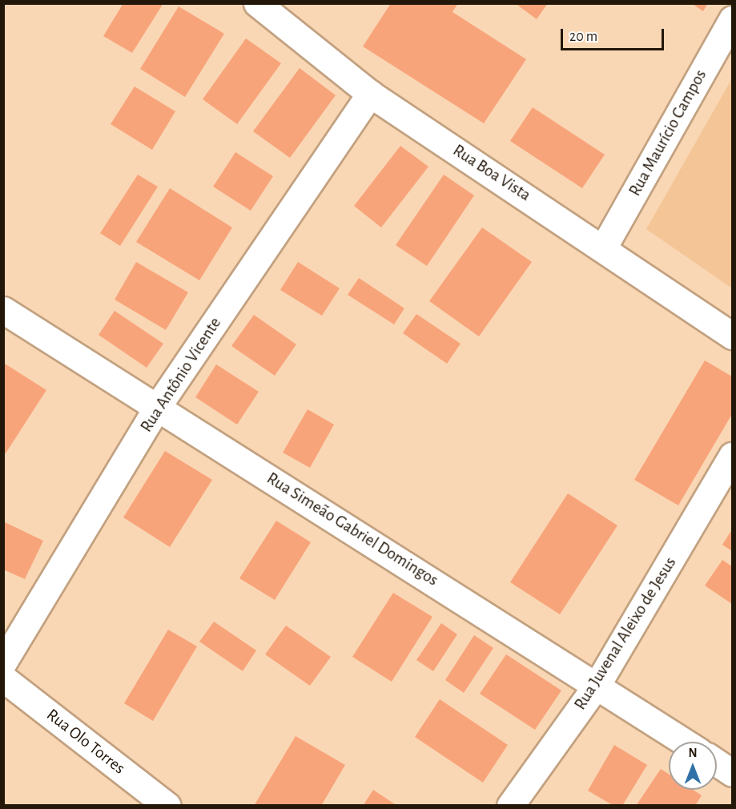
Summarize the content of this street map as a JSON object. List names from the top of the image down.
{
  "streets": {
    "street": [
      "Rua Maurício Campos",
      "Rua Boa Vista",
      "Rua Antônio Vicente",
      "Rua Simeão Gabriel Domingos",
      "Rua Juvenal Aleixo de Jesus",
      "Rua Olo Torres"
    ]
  },
  "crossings": [
    ["Rua Maurício Campos", "Rua Boa Vista"],
    ["Rua Boa Vista", "Rua Antônio Vicente"],
    ["Rua Antônio Vicente", "Rua Simeão Gabriel Domingos"],
    ["Rua Simeão Gabriel Domingos", "Rua Juvenal Aleixo de Jesus"]
  ],
  "scale_bar": "20 m",
  "north": "top"
}
